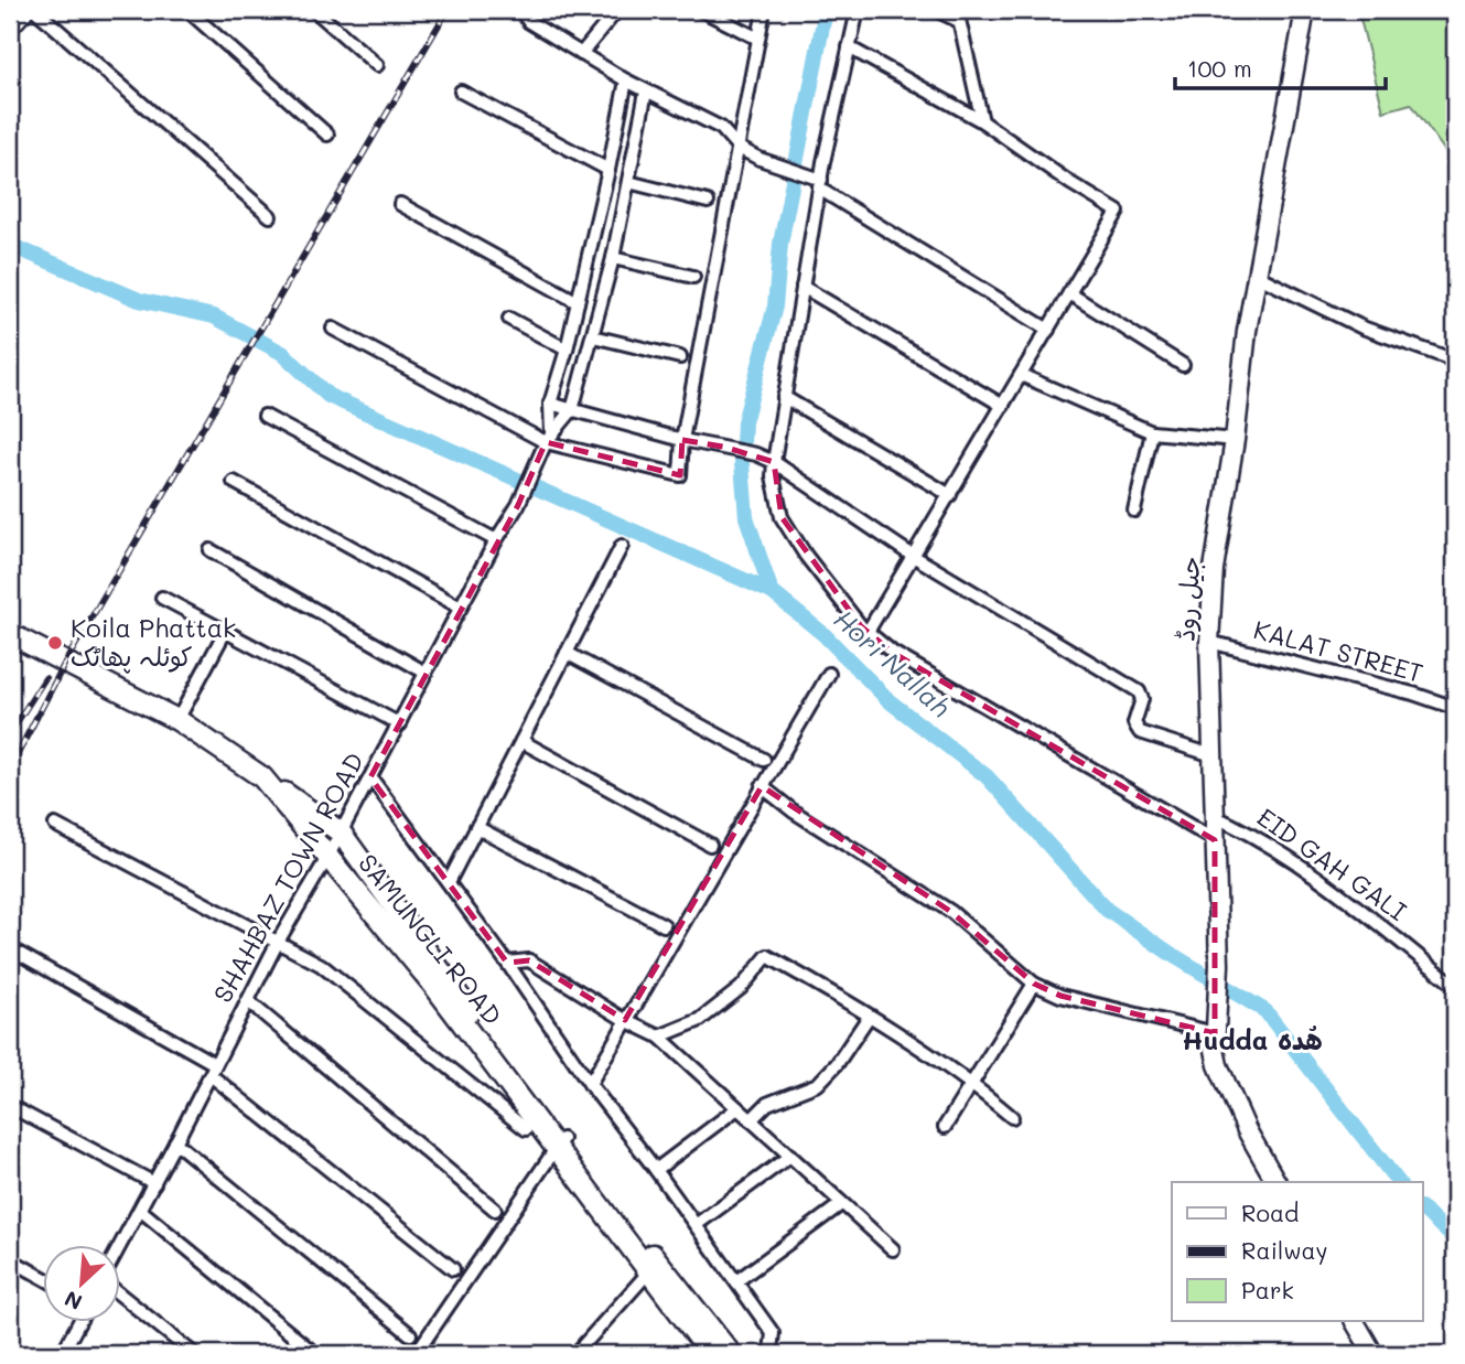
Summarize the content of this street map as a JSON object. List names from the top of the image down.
{
  "streets": {
    "main road": ["جیل روڈ", "SAMUNGLI ROAD"],
    "street": ["KALAT STREET", "EID GAH GALI", "SHAHBAZ TOWN ROAD"]
  },
  "crossings": [
    ["جیل روڈ", "KALAT STREET"],
    ["جیل روڈ", "EID GAH GALI"],
    ["SHAHBAZ TOWN ROAD", "SAMUNGLI ROAD"]
  ],
  "districts": ["Hudda ھُدہ"],
  "water": ["Hori Nallah"],
  "places": ["Koila Phattak کوئلہ پھاٹک"],
  "legend": ["Road", "Railway", "Park"],
  "scale_bar": "100 m",
  "north": "bottom left"
}
